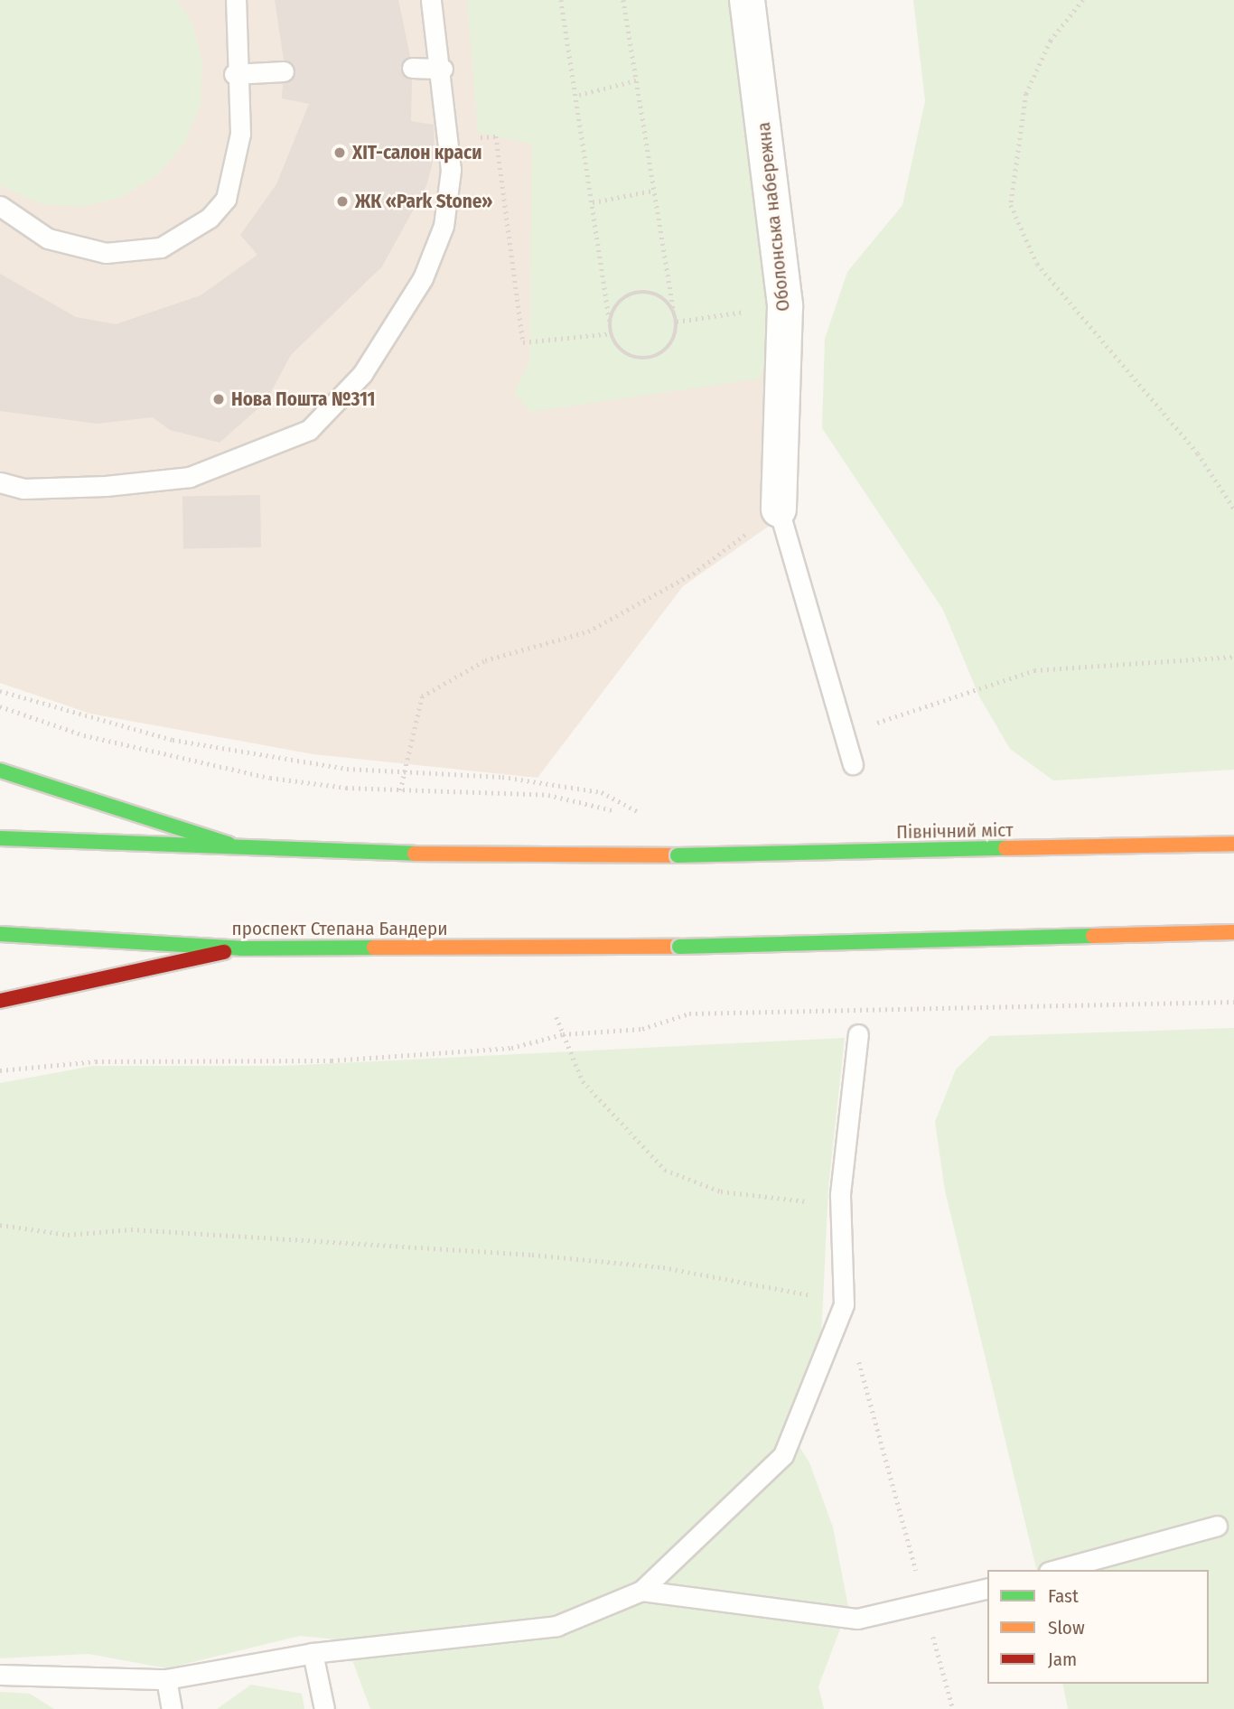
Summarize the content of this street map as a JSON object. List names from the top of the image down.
{
  "streets": {
    "main road": ["Північний міст", "проспект Степана Бандери"],
    "street": ["Оболонська набережна"]
  },
  "places": ["ХІТ-салон краси", "ЖК «Park Stone»", "Нова Пошта №311"],
  "legend": ["Fast", "Slow", "Jam"]
}
